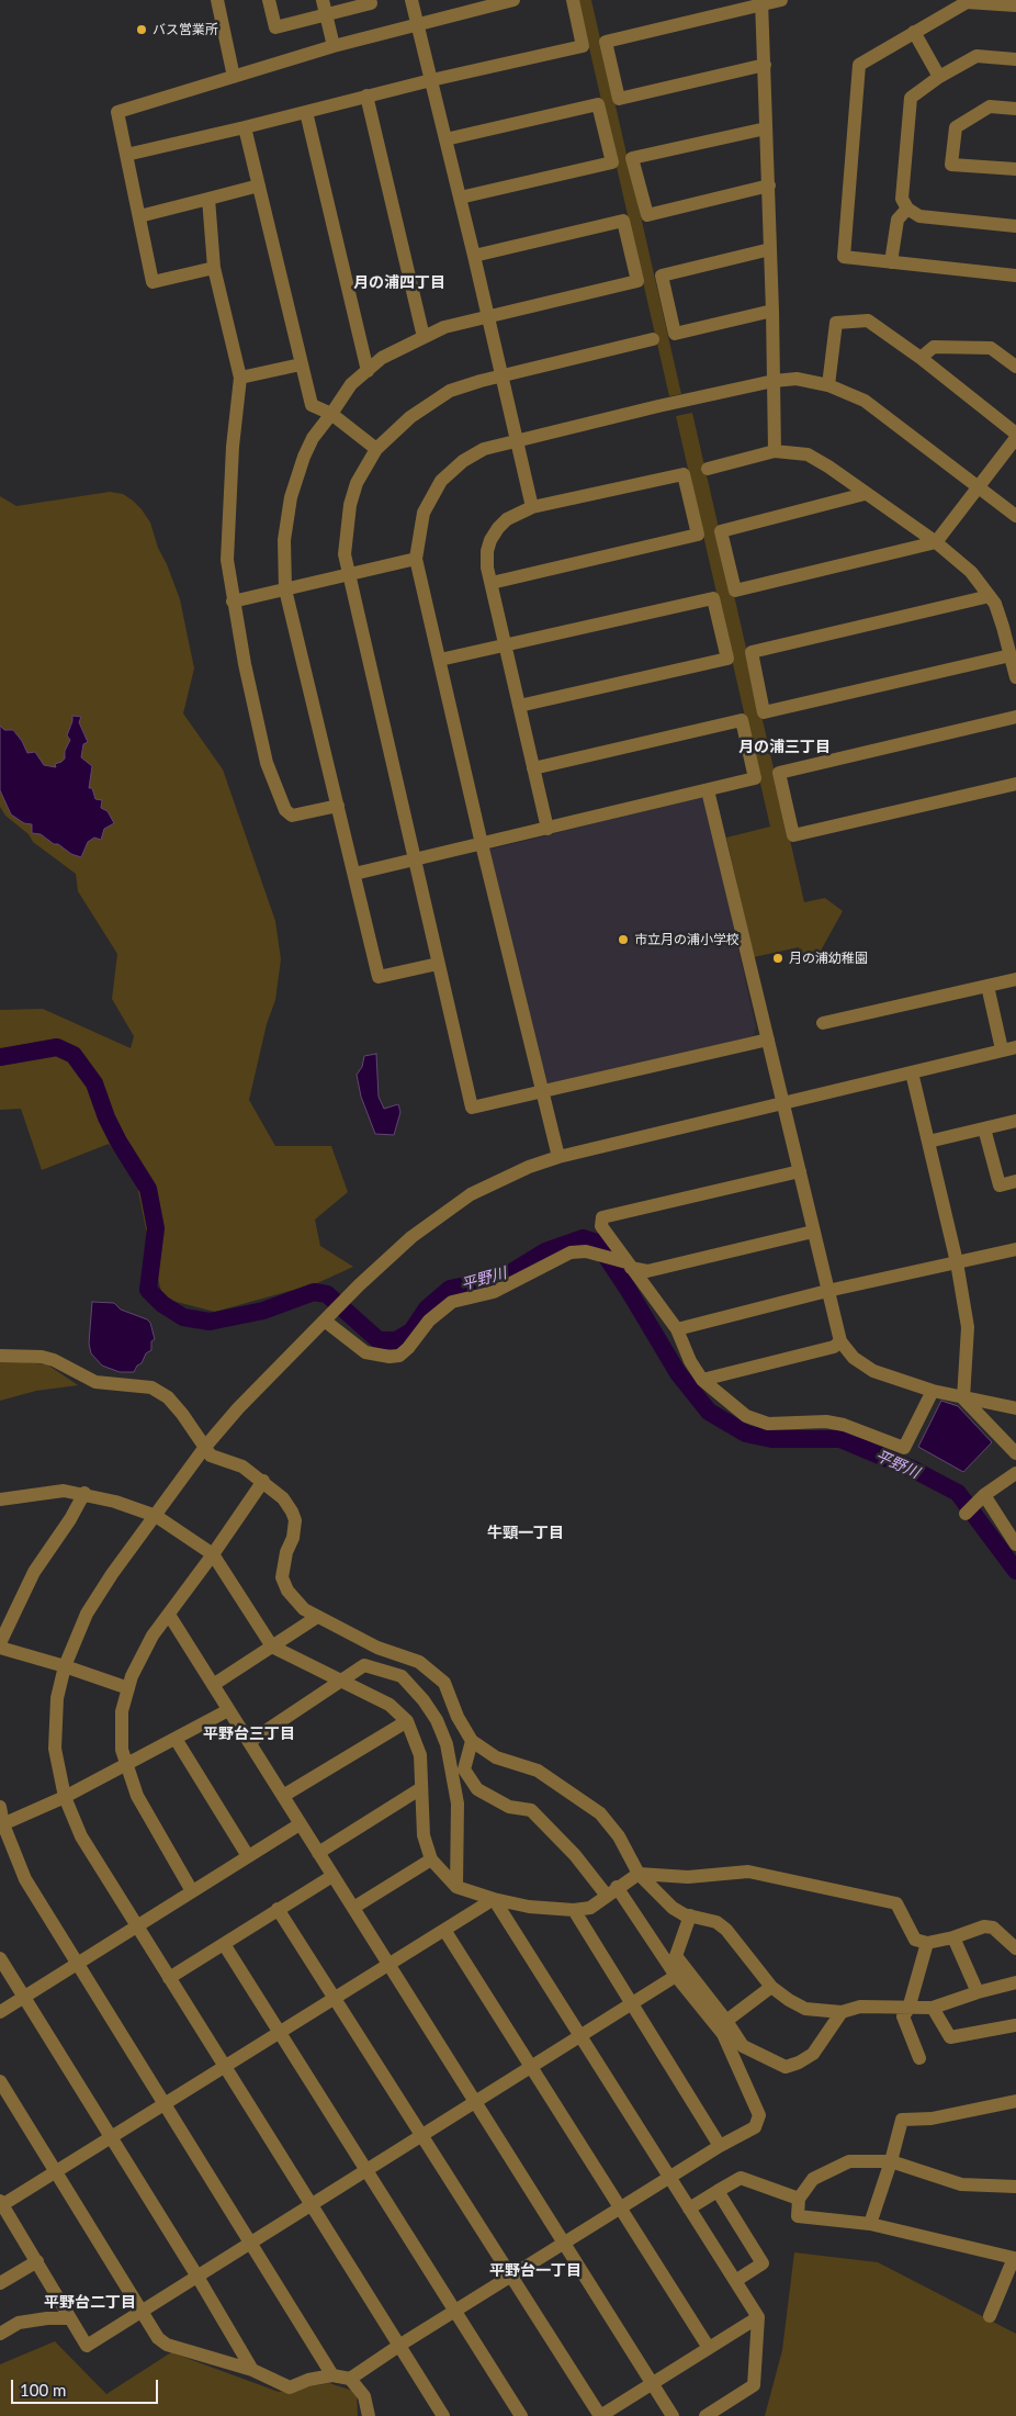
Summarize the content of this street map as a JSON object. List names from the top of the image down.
{
  "districts": [
    "月の浦四丁目",
    "月の浦三丁目",
    "牛頸一丁目",
    "平野台三丁目",
    "平野台一丁目",
    "平野台二丁目"
  ],
  "water": ["平野川"],
  "places": ["バス営業所", "市立月の浦小学校", "月の浦幼稚園"],
  "scale_bar": "100 m"
}
